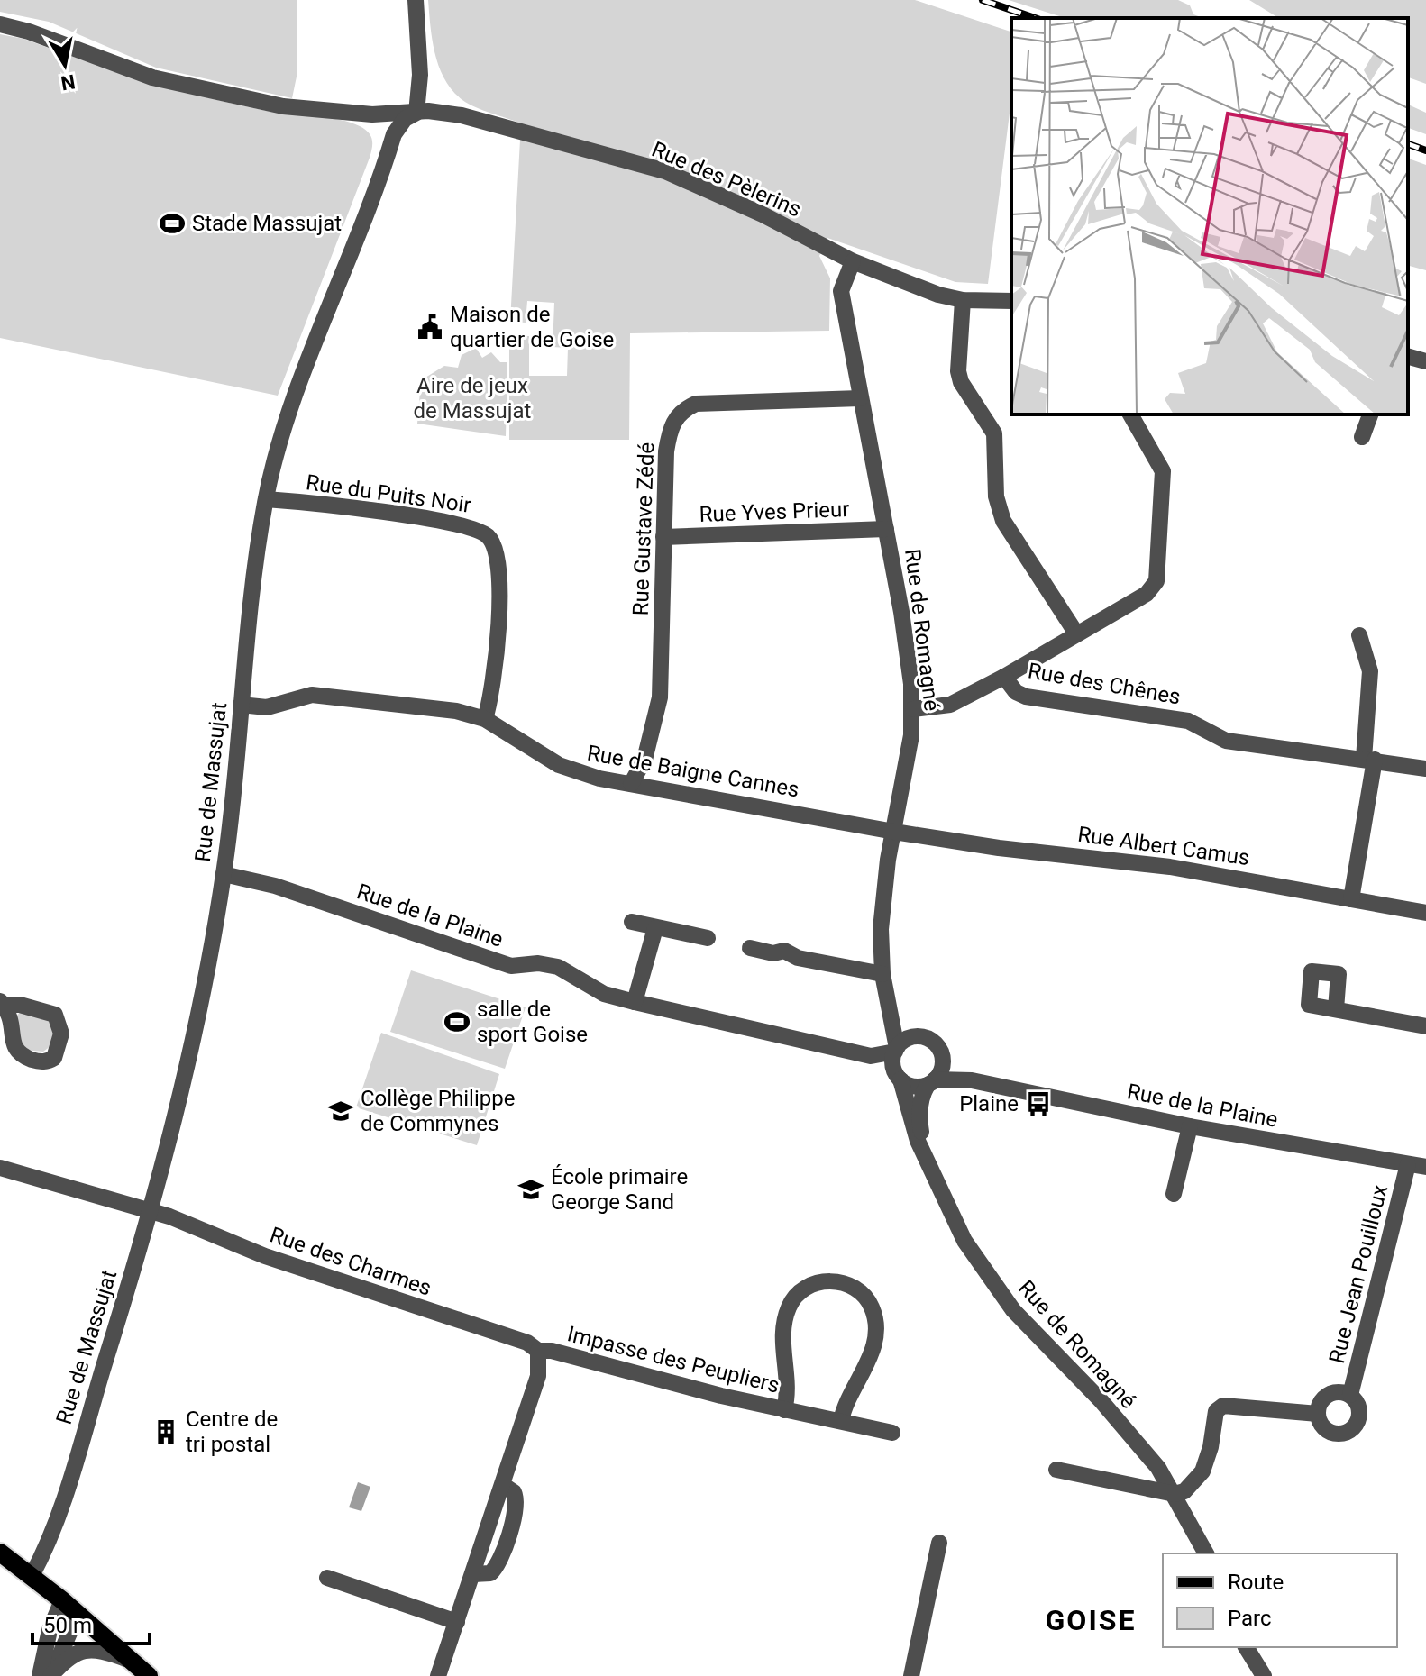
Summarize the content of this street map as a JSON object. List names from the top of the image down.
{
  "streets": {
    "street": [
      "Rue des Pèlerins",
      "Rue du Puits Noir",
      "Rue Yves Prieur",
      "Rue Gustave Zédé",
      "Rue de Romagné",
      "Rue des Chênes",
      "Rue de Baigne Cannes",
      "Rue de Massujat",
      "Rue Albert Camus",
      "Rue de la Plaine",
      "Rue des Charmes",
      "Rue Jean Pouilloux",
      "Impasse des Peupliers"
    ]
  },
  "crossings": [
    ["Rue des Pèlerins", "Rue de Romagné"],
    ["Rue des Pèlerins", "Rue de Massujat"],
    ["Rue du Puits Noir", "Rue de Baigne Cannes"],
    ["Rue du Puits Noir", "Rue de Massujat"],
    ["Rue Yves Prieur", "Rue Gustave Zédé"],
    ["Rue Yves Prieur", "Rue de Romagné"],
    ["Rue Gustave Zédé", "Rue de Romagné"],
    ["Rue Gustave Zédé", "Rue de Baigne Cannes"],
    ["Rue de Romagné", "Rue des Chênes"],
    ["Rue de Romagné", "Rue de Baigne Cannes"],
    ["Rue de Romagné", "Rue Albert Camus"],
    ["Rue de Romagné", "Rue de la Plaine"],
    ["Rue de Baigne Cannes", "Rue de Massujat"],
    ["Rue de Baigne Cannes", "Rue Albert Camus"],
    ["Rue de Massujat", "Rue de la Plaine"],
    ["Rue de Massujat", "Rue des Charmes"],
    ["Rue de la Plaine", "Rue Jean Pouilloux"],
    ["Rue des Charmes", "Impasse des Peupliers"]
  ],
  "districts": ["GOISE"],
  "parks": ["Aire de jeux de Massujat"],
  "places": {
    "sports": ["Stade Massujat", "salle de sport Goise"],
    "public building": ["Maison de quartier de Goise"],
    "bus stop": ["Plaine"],
    "school or university": ["Collège Philippe de Commynes", "École primaire George Sand"],
    "building": ["Centre de tri postal"]
  },
  "legend": ["Route", "Parc"],
  "scale_bar": "50 m",
  "north": "bottom"
}
